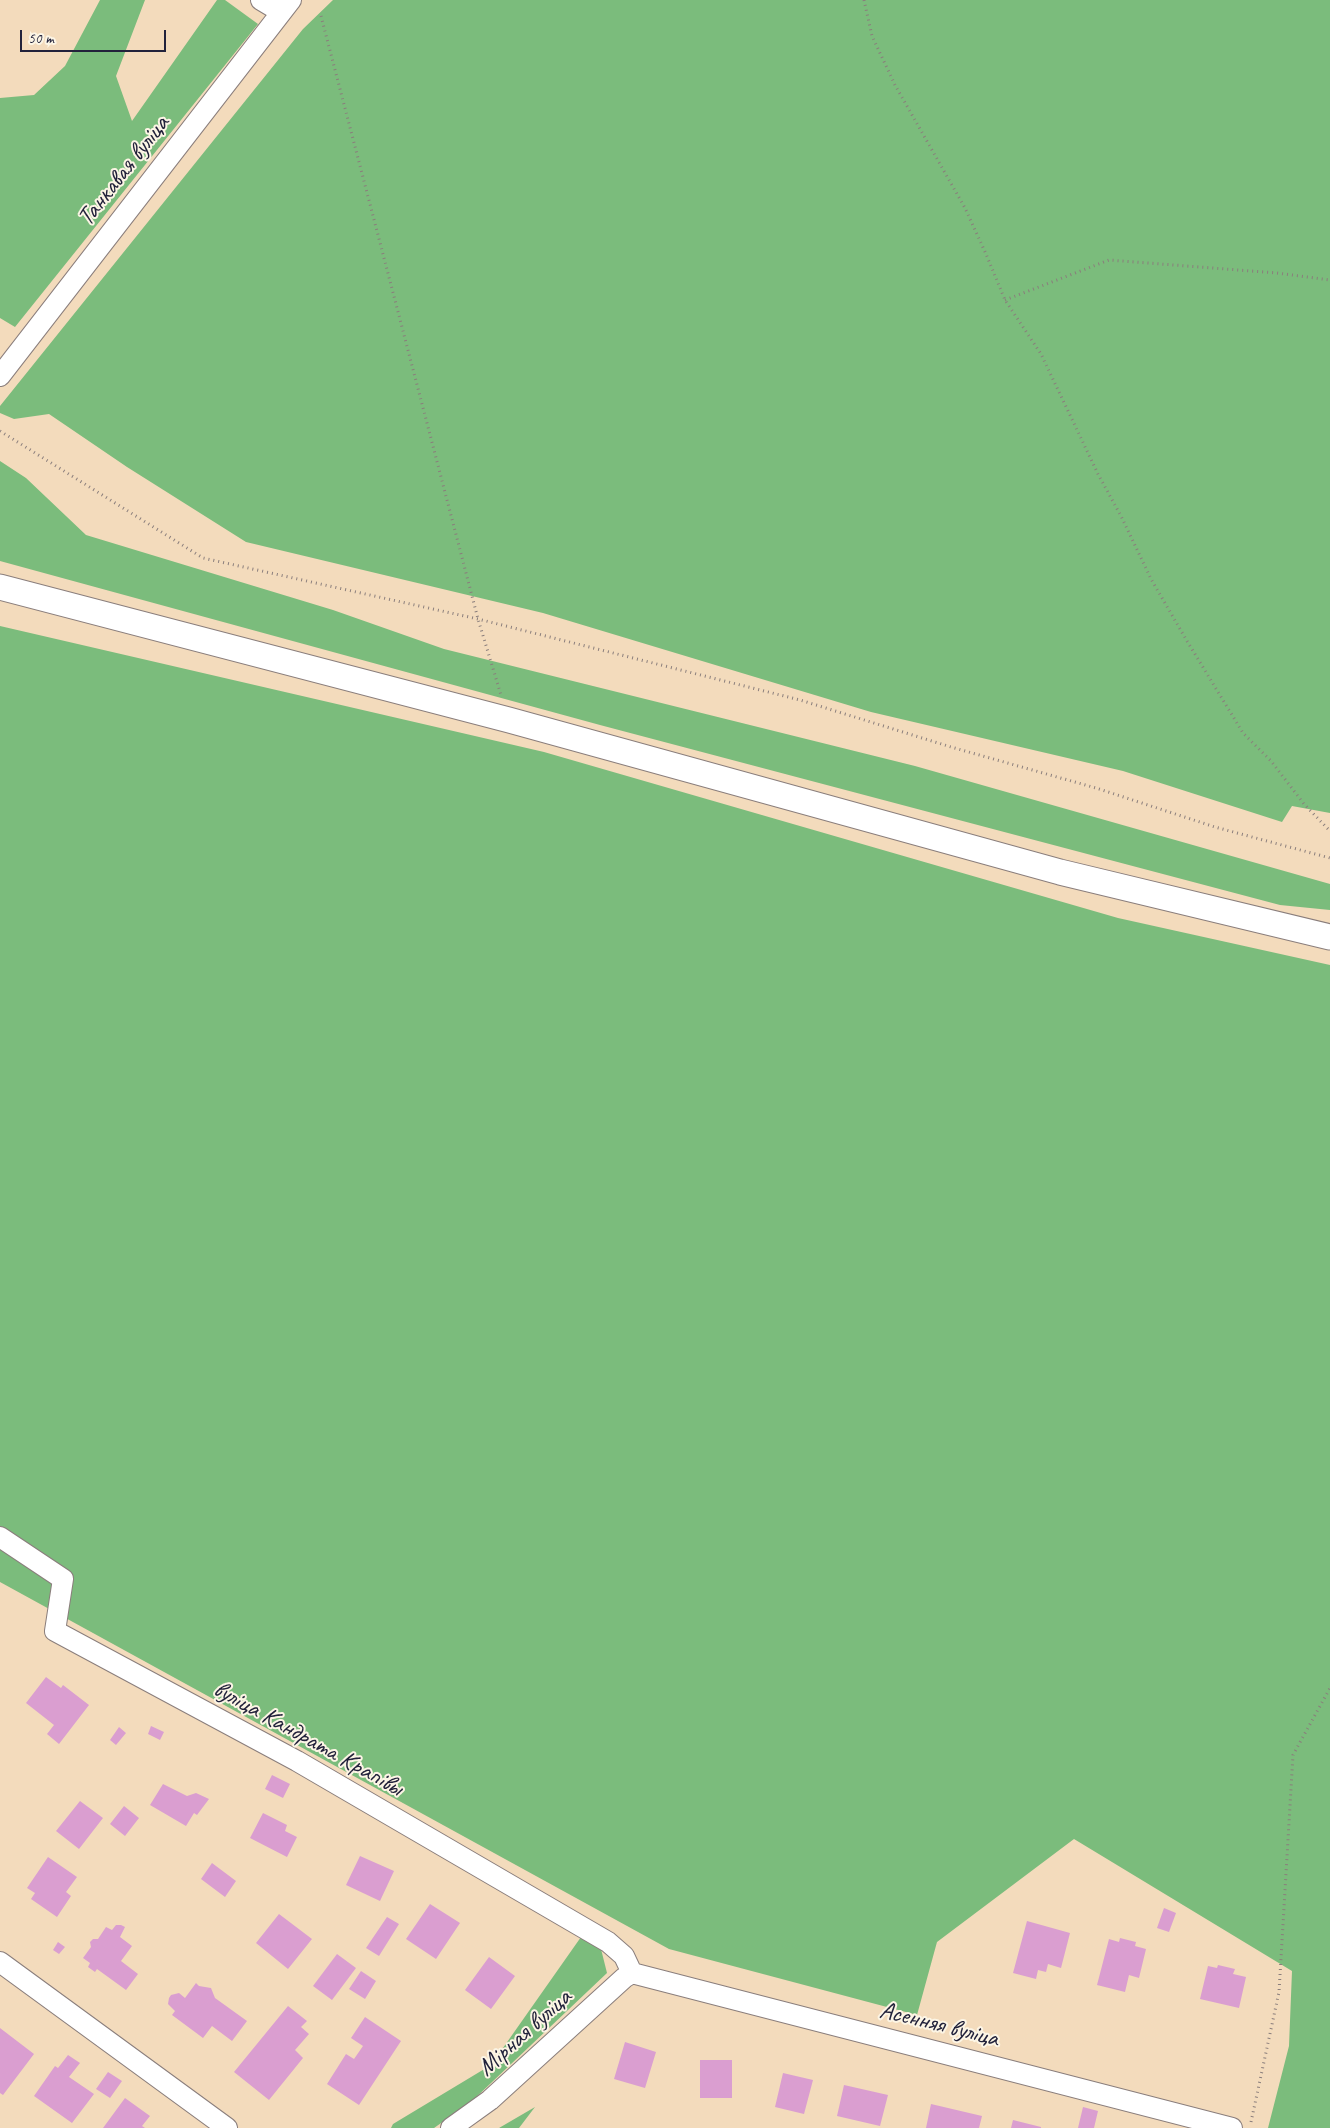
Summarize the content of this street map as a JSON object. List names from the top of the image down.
{
  "streets": {
    "street": [
      "Танкавая вуліца",
      "вуліца Кандрата Крапівы",
      "Асенняя вуліца",
      "Мірная вуліца"
    ]
  },
  "crossings": [
    ["вуліца Кандрата Крапівы", "Асенняя вуліца"],
    ["вуліца Кандрата Крапівы", "Мірная вуліца"],
    ["Асенняя вуліца", "Мірная вуліца"]
  ],
  "scale_bar": "50 m"
}
